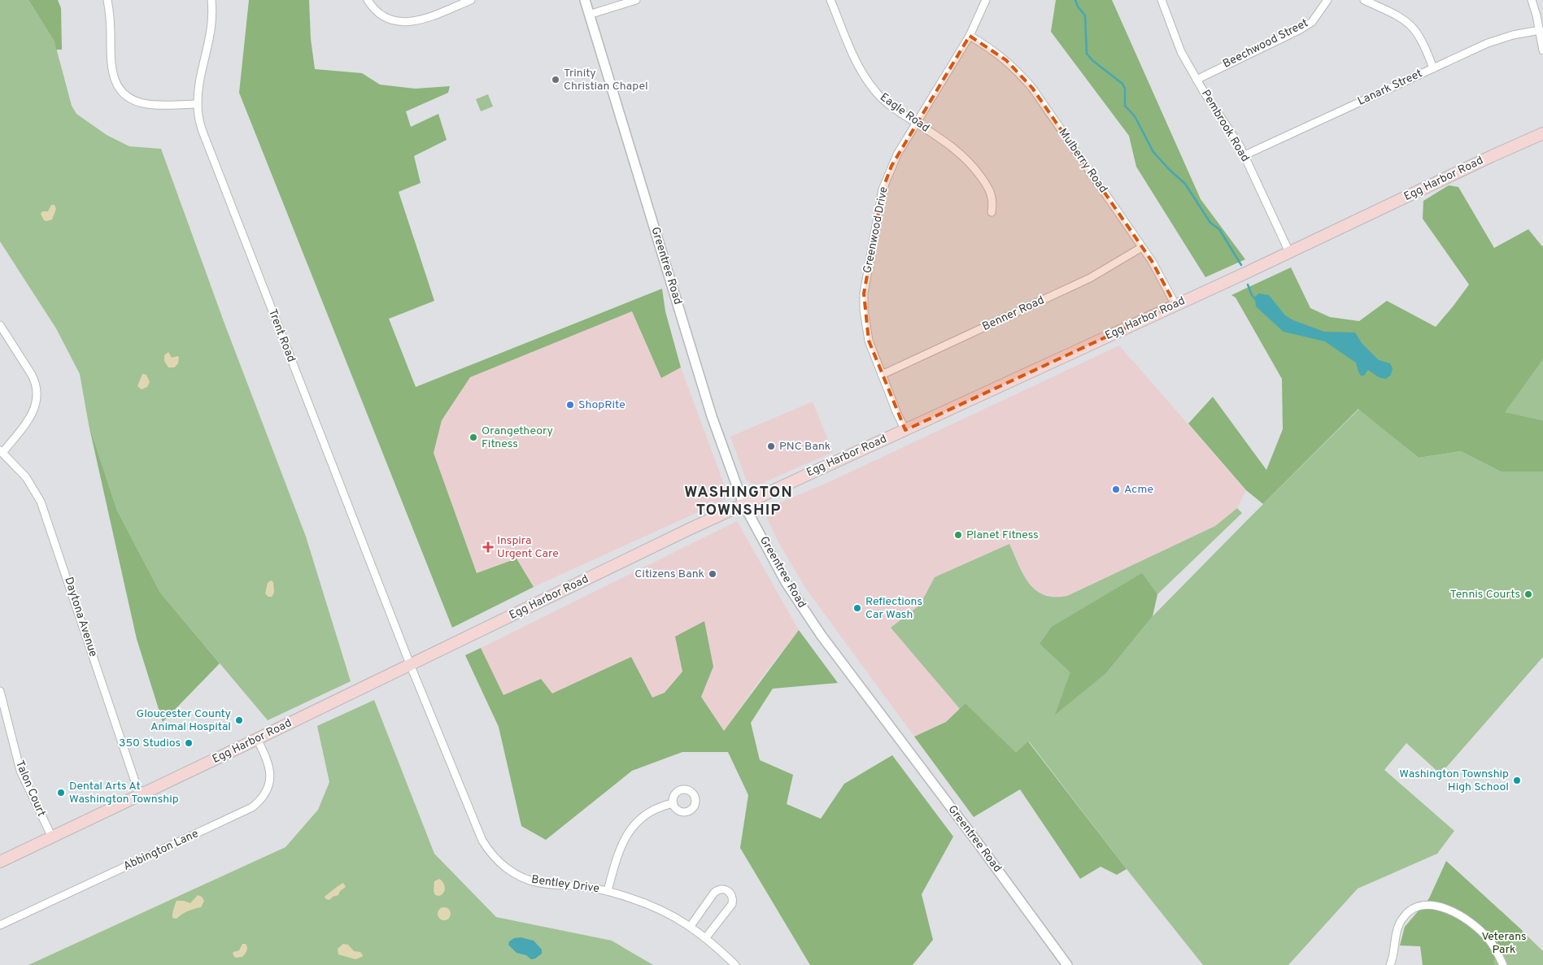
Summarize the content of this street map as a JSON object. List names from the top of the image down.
{
  "streets": {
    "main road": ["Egg Harbor Road"],
    "street": [
      "Beechwood Street",
      "Lanark Street",
      "Eagle Road",
      "Pembrook Road",
      "Mulberry Road",
      "Greenwood Drive",
      "Greentree Road",
      "Benner Road",
      "Trent Road",
      "Daytona Avenue",
      "Talon Court",
      "Abbington Lane",
      "Bentley Drive"
    ]
  },
  "crossings": [
    ["Beechwood Street", "Pembrook Road"],
    ["Lanark Street", "Pembrook Road"],
    ["Eagle Road", "Greenwood Drive"],
    ["Pembrook Road", "Egg Harbor Road"],
    ["Mulberry Road", "Egg Harbor Road"],
    ["Mulberry Road", "Greenwood Drive"],
    ["Mulberry Road", "Benner Road"],
    ["Egg Harbor Road", "Greenwood Drive"],
    ["Egg Harbor Road", "Greentree Road"],
    ["Egg Harbor Road", "Trent Road"],
    ["Egg Harbor Road", "Daytona Avenue"],
    ["Egg Harbor Road", "Talon Court"],
    ["Egg Harbor Road", "Abbington Lane"],
    ["Egg Harbor Road", "Bentley Drive"],
    ["Greenwood Drive", "Benner Road"],
    ["Trent Road", "Bentley Drive"]
  ],
  "districts": ["WASHINGTON TOWNSHIP"],
  "parks": ["Veterans Park"],
  "places": {
    "other": [
      "Trinity Christian Chapel",
      "ShopRite",
      "Orangetheory Fitness",
      "PNC Bank",
      "Acme",
      "Planet Fitness",
      "Citizens Bank",
      "Tennis Courts",
      "Reflections Car Wash",
      "Gloucester County Animal Hospital",
      "350 Studios",
      "Washington Township High School",
      "Dental Arts At Washington Township"
    ],
    "health": ["Inspira Urgent Care"]
  }
}
